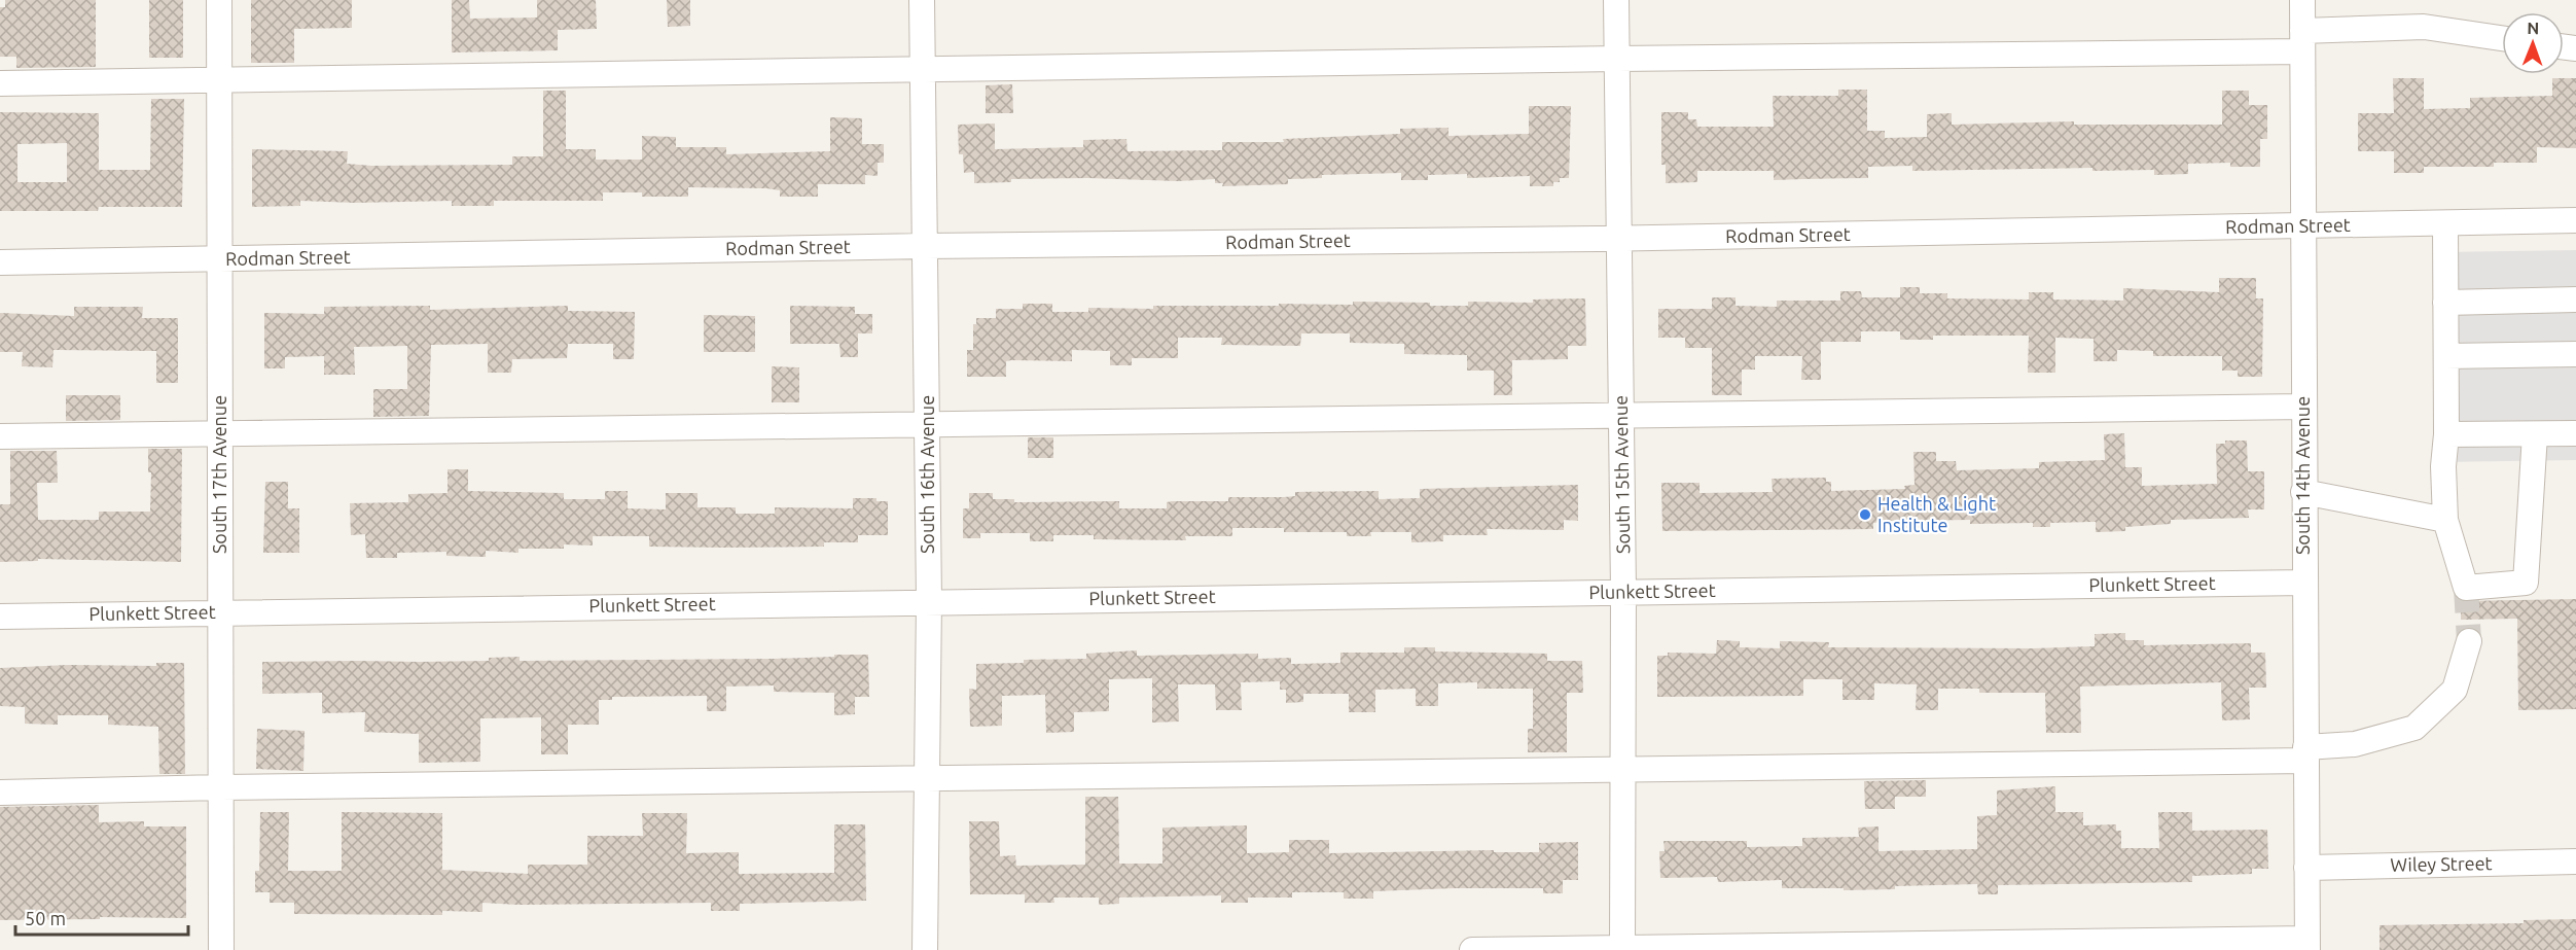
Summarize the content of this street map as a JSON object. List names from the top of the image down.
{
  "streets": {
    "street": [
      "Rodman Street",
      "South 17th Avenue",
      "South 16th Avenue",
      "South 15th Avenue",
      "South 14th Avenue",
      "Plunkett Street",
      "Wiley Street"
    ]
  },
  "crossings": [
    ["Rodman Street", "South 17th Avenue"],
    ["Rodman Street", "South 16th Avenue"],
    ["Rodman Street", "South 15th Avenue"],
    ["Rodman Street", "South 14th Avenue"],
    ["South 17th Avenue", "Plunkett Street"],
    ["South 16th Avenue", "Plunkett Street"],
    ["South 15th Avenue", "Plunkett Street"],
    ["South 14th Avenue", "Plunkett Street"],
    ["South 14th Avenue", "Wiley Street"]
  ],
  "places": ["Health & Light Institute"],
  "scale_bar": "50 m",
  "north": "top"
}
